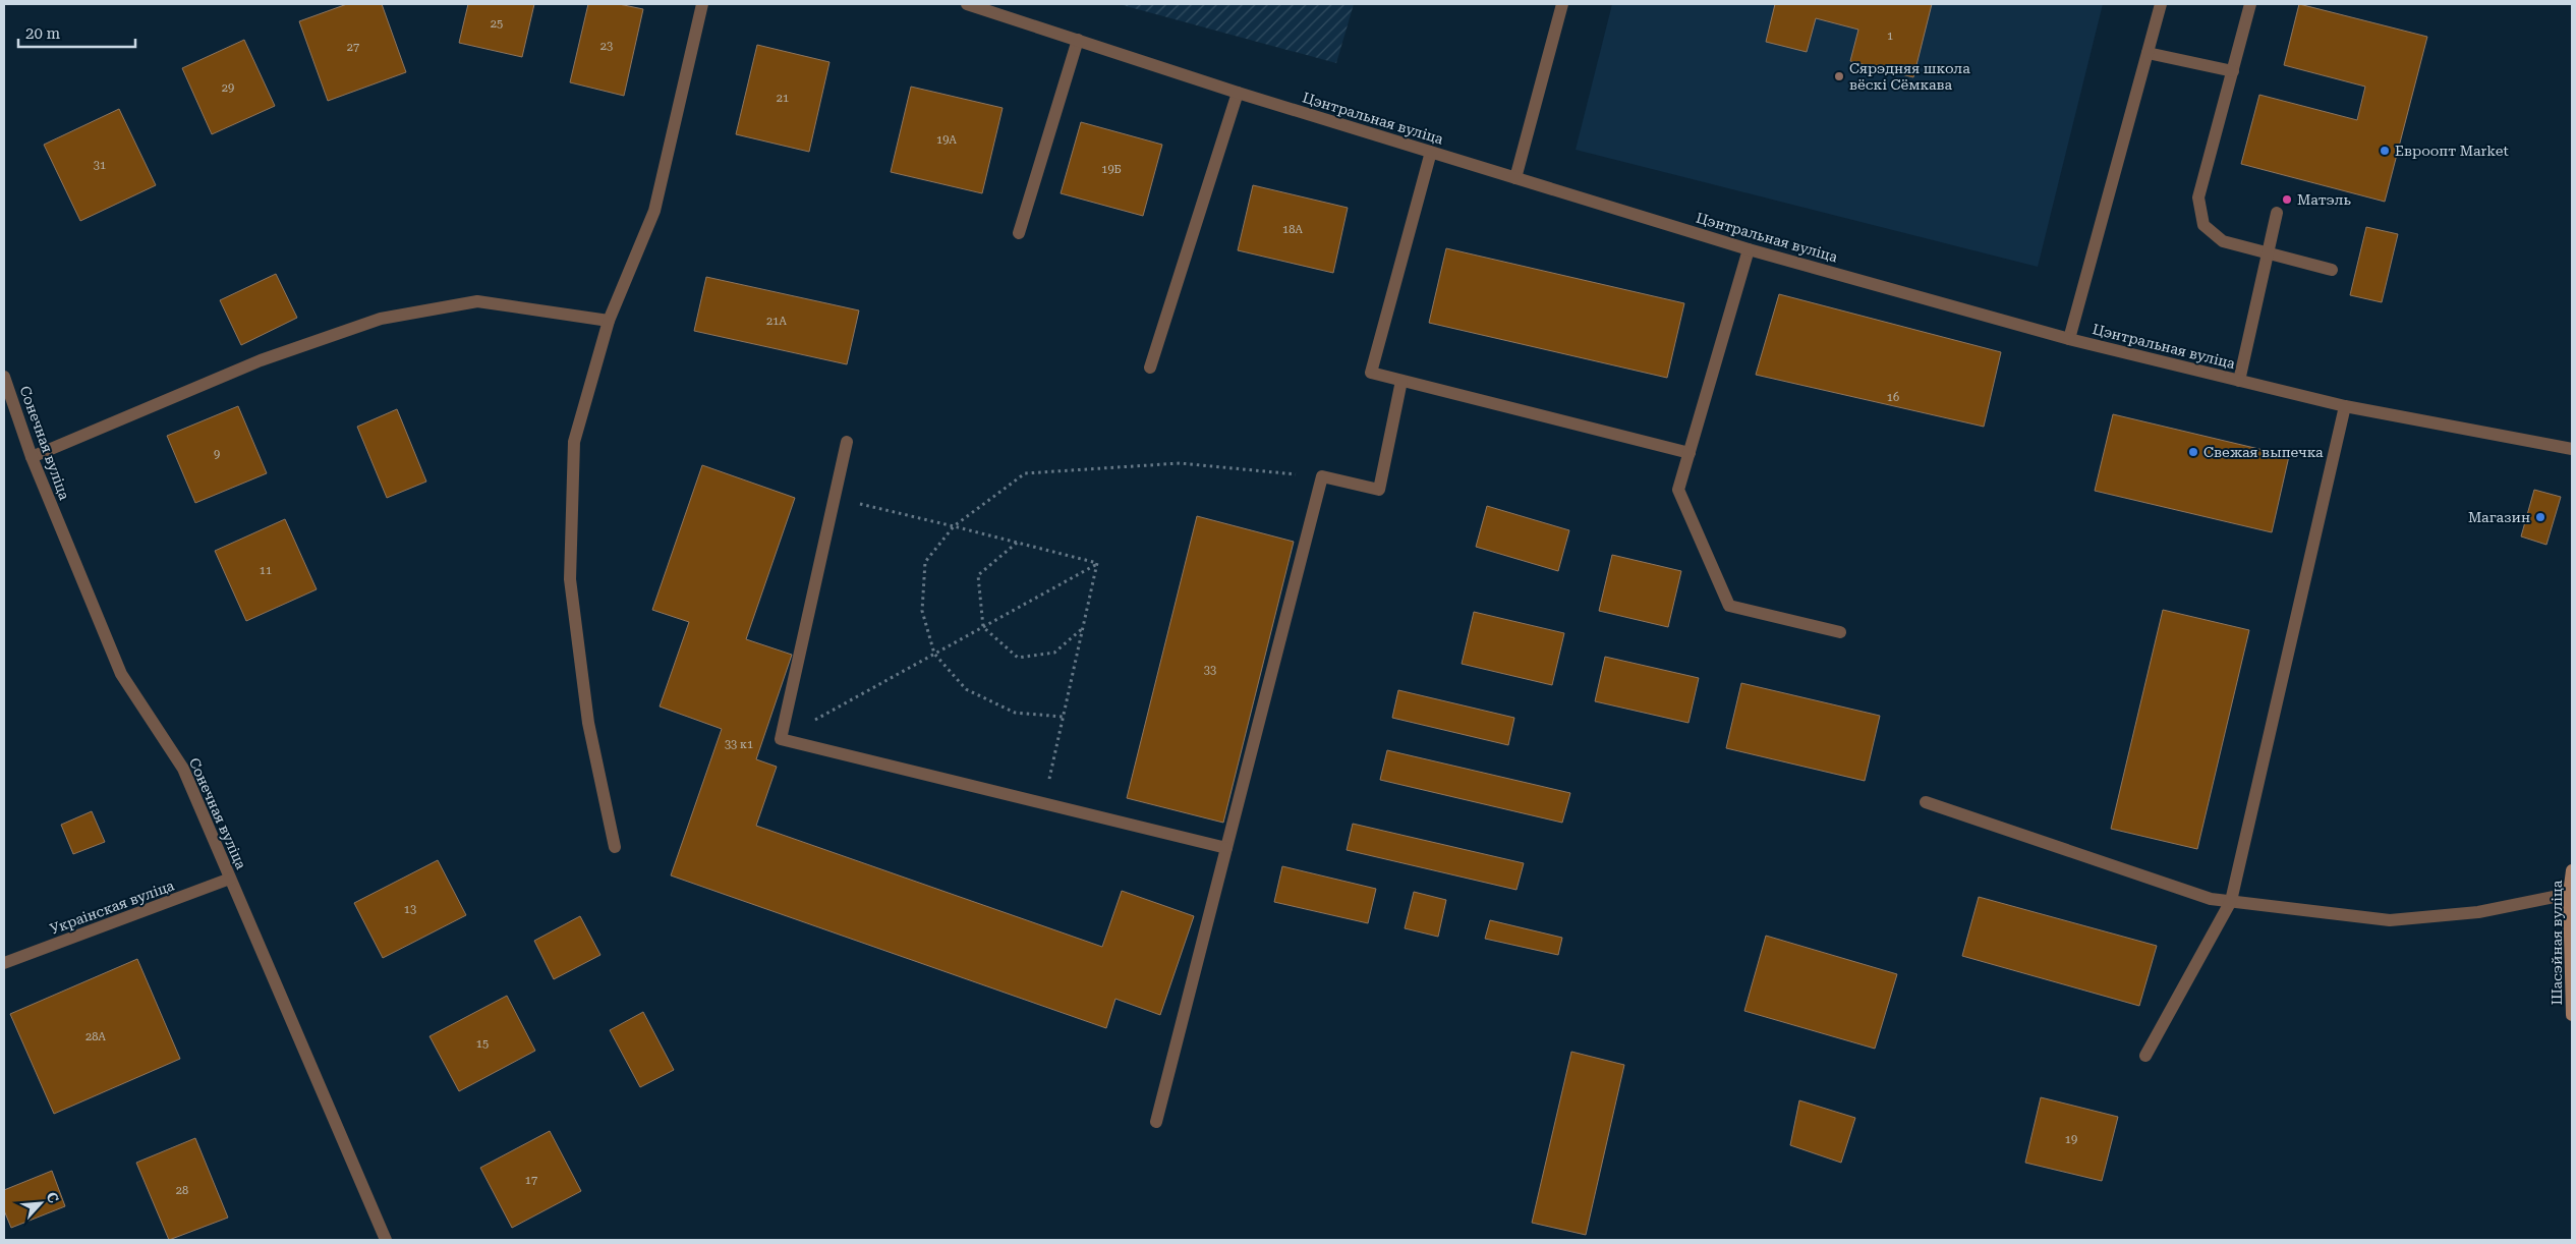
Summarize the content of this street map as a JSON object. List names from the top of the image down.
{
  "streets": {
    "main road": ["Шасэйная вуліца"],
    "street": ["Цэнтральная вуліца", "Сонечная вуліца", "Украінская вуліца"]
  },
  "crossings": [
    ["Сонечная вуліца", "Украінская вуліца"]
  ],
  "places": [
    "Сярэдняя школа вёскі Сёмкава",
    "Евроопт Market",
    "Матэль",
    "Свежая выпечка",
    "Магазин"
  ],
  "house_numbers": [
    "25",
    "1",
    "23",
    "27",
    "29",
    "21",
    "19А",
    "31",
    "19Б",
    "18А",
    "21А",
    "16",
    "9",
    "11",
    "33",
    "33 к1",
    "13",
    "28А",
    "15",
    "19",
    "17",
    "28"
  ],
  "scale_bar": "20 m",
  "north": "top right"
}
